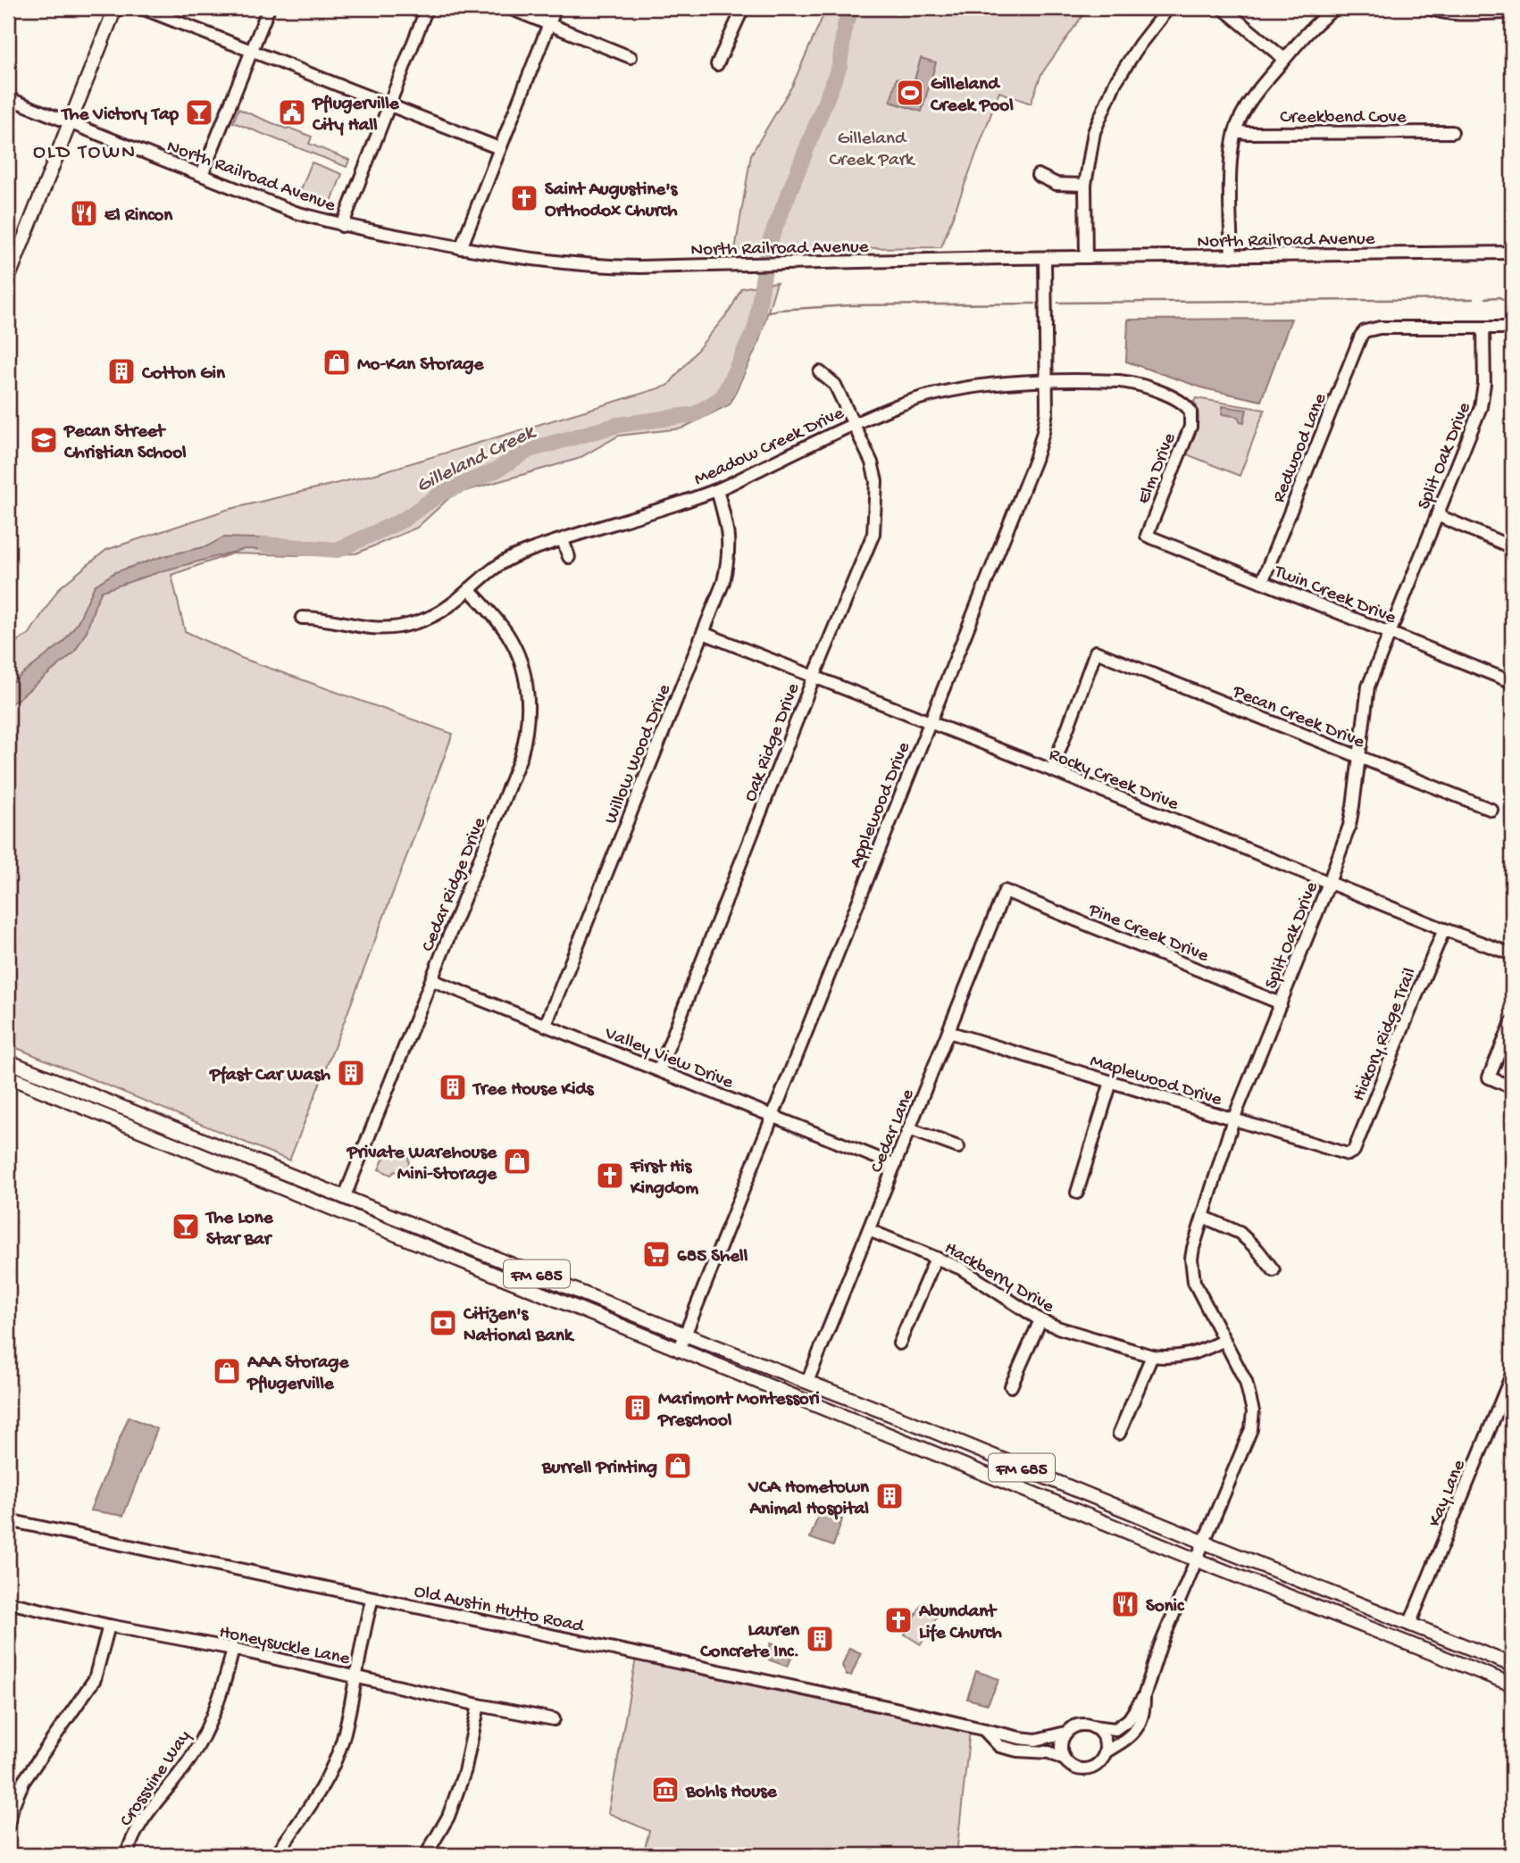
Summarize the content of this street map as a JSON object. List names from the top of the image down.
{
  "streets": {
    "main road": ["FM 685"],
    "street": [
      "Creekbend Cove",
      "North Railroad Avenue",
      "Meadow Creek Drive",
      "Redwood Lane",
      "Split Oak Drive",
      "Elm Drive",
      "Twin Creek Drive",
      "Pecan Creek Drive",
      "Oak Ridge Drive",
      "Willow Wood Drive",
      "Rocky Creek Drive",
      "Applewood Drive",
      "Cedar Ridge Drive",
      "Pine Creek Drive",
      "Hickory Ridge Trail",
      "Valley View Drive",
      "Maplewood Drive",
      "Cedar Lane",
      "Hackberry Drive",
      "Kay Lane",
      "Old Austin Hutto Road",
      "Honeysuckle Lane",
      "Crossvine Way"
    ]
  },
  "crossings": [
    ["North Railroad Avenue", "Applewood Drive"],
    ["Meadow Creek Drive", "Elm Drive"],
    ["Meadow Creek Drive", "Oak Ridge Drive"],
    ["Meadow Creek Drive", "Willow Wood Drive"],
    ["Meadow Creek Drive", "Applewood Drive"],
    ["Meadow Creek Drive", "Cedar Ridge Drive"],
    ["Redwood Lane", "Split Oak Drive"],
    ["Redwood Lane", "Twin Creek Drive"],
    ["Split Oak Drive", "Twin Creek Drive"],
    ["Split Oak Drive", "Pecan Creek Drive"],
    ["Split Oak Drive", "Rocky Creek Drive"],
    ["Split Oak Drive", "Pine Creek Drive"],
    ["Split Oak Drive", "Maplewood Drive"],
    ["Split Oak Drive", "FM 685"],
    ["Split Oak Drive", "Hackberry Drive"],
    ["Split Oak Drive", "Old Austin Hutto Road"],
    ["Elm Drive", "Twin Creek Drive"],
    ["Pecan Creek Drive", "Rocky Creek Drive"],
    ["Oak Ridge Drive", "Rocky Creek Drive"],
    ["Oak Ridge Drive", "Valley View Drive"],
    ["Willow Wood Drive", "Rocky Creek Drive"],
    ["Willow Wood Drive", "Valley View Drive"],
    ["Rocky Creek Drive", "Applewood Drive"],
    ["Rocky Creek Drive", "Hickory Ridge Trail"],
    ["Applewood Drive", "Valley View Drive"],
    ["Applewood Drive", "FM 685"],
    ["Cedar Ridge Drive", "Valley View Drive"],
    ["Cedar Ridge Drive", "FM 685"],
    ["Pine Creek Drive", "Cedar Lane"],
    ["Hickory Ridge Trail", "Maplewood Drive"],
    ["Valley View Drive", "Cedar Lane"],
    ["Maplewood Drive", "Cedar Lane"],
    ["Cedar Lane", "FM 685"],
    ["Cedar Lane", "Hackberry Drive"],
    ["FM 685", "Kay Lane"],
    ["FM 685", "Old Austin Hutto Road"],
    ["Honeysuckle Lane", "Crossvine Way"]
  ],
  "districts": ["OLD TOWN"],
  "water": ["Gilleland Creek"],
  "parks": ["Gilleland Creek Park"],
  "places": {
    "sports": ["Gilleland Creek Pool"],
    "bar": ["The Victory Tap", "The Lone Star Bar"],
    "public building": ["Pflugerville City Hall"],
    "church": ["Saint Augustine's Orthodox Church", "First His Kingdom", "Abundant Life Church"],
    "restaurant": ["El Rincon", "Sonic"],
    "shop": [
      "Mo-Kan Storage",
      "Private Warehouse Mini-Storage",
      "AAA Storage Pflugerville",
      "Burrell Printing"
    ],
    "building": [
      "Cotton Gin",
      "Pfast Car Wash",
      "Tree House Kids",
      "Marimont Montessori Preschool",
      "VCA Hometown Animal Hospital",
      "Lauren Concrete Inc."
    ],
    "school or university": ["Pecan Street Christian School"],
    "supermarket": ["685 Shell"],
    "bank": ["Citizen's National Bank"],
    "museum": ["Bohls House"]
  }
}
